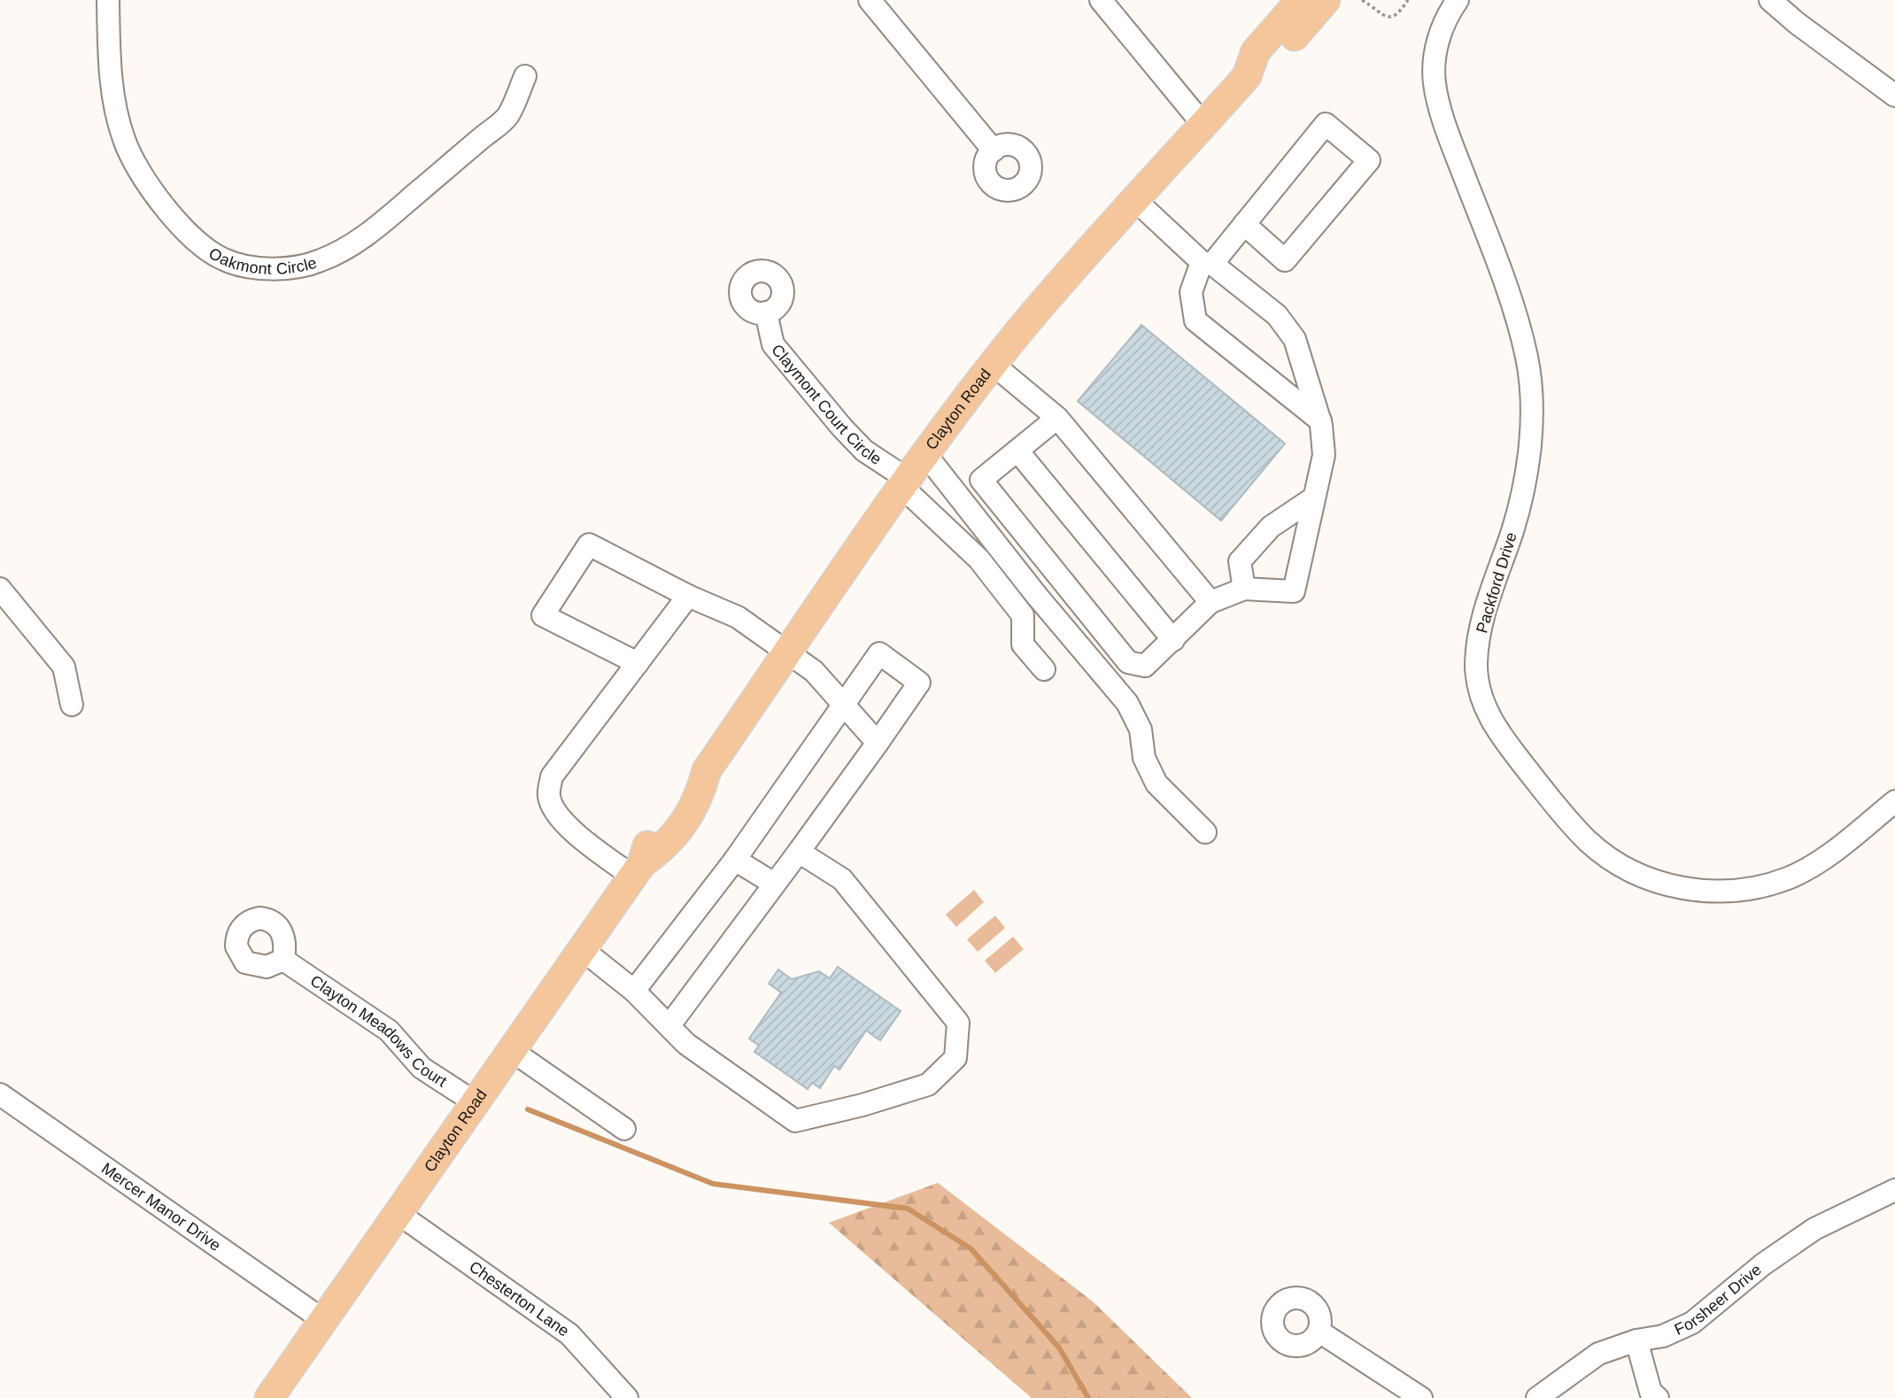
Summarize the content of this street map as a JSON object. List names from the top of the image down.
{
  "streets": {
    "main road": ["Clayton Road"],
    "street": [
      "Oakmont Circle",
      "Claymont Court Circle",
      "Packford Drive",
      "Clayton Meadows Court",
      "Mercer Manor Drive",
      "Forsheer Drive",
      "Chesterton Lane"
    ]
  },
  "crossings": [
    ["Claymont Court Circle", "Clayton Road"],
    ["Clayton Road", "Clayton Meadows Court"],
    ["Clayton Road", "Mercer Manor Drive"],
    ["Clayton Road", "Chesterton Lane"]
  ]
}
